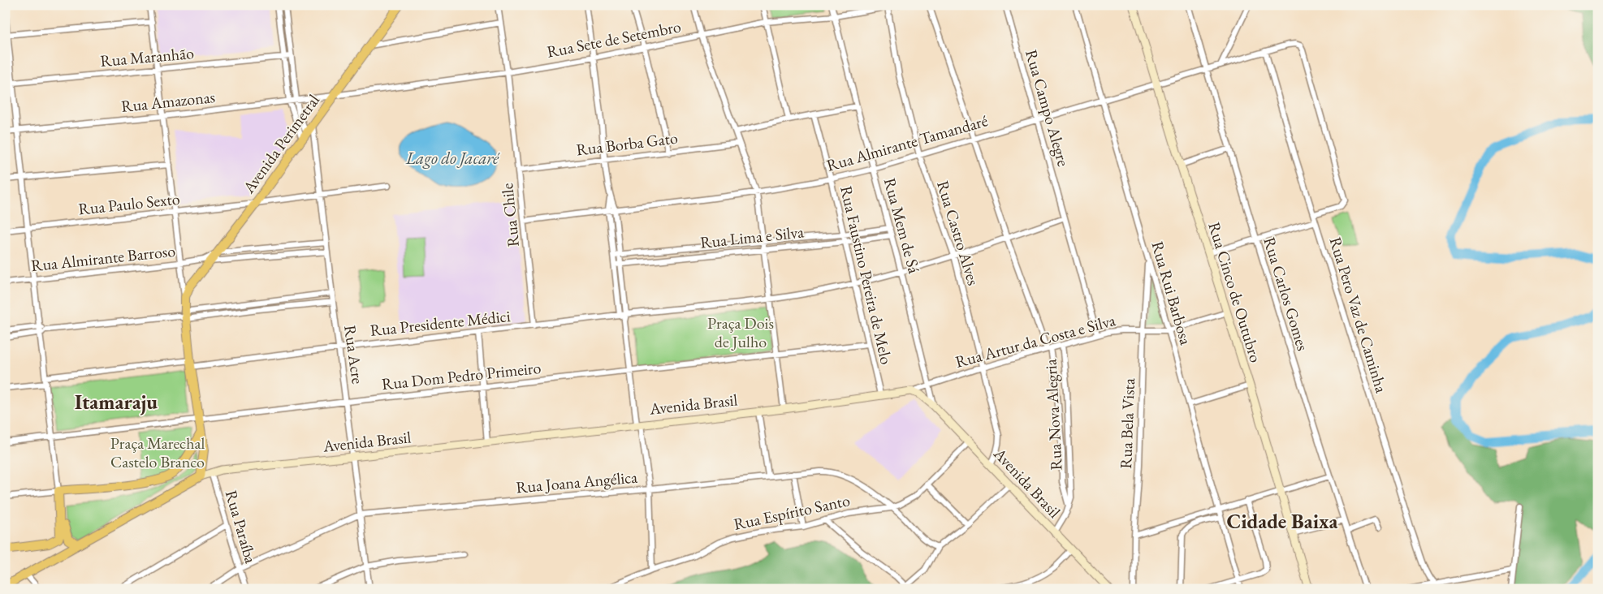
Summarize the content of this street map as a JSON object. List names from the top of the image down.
{
  "streets": {
    "main road": ["Avenida Perimetral"],
    "street": [
      "Rua Sete de Setembro",
      "Rua Maranhão",
      "Rua Amazonas",
      "Rua Campo Alegre",
      "Rua Almirante Tamandaré",
      "Rua Borba Gato",
      "Rua Paulo Sexto",
      "Rua Chile",
      "Rua Mem de Sá",
      "Rua Castro Alves",
      "Rua Lima e Silva",
      "Rua Almirante Barroso",
      "Rua Faustino Pereira de Melo",
      "Rua Cinco de Outubro",
      "Rua Rui Barbosa",
      "Rua Carlos Gomes",
      "Rua Pero Vaz de Caminha",
      "Rua Presidente Médici",
      "Rua Artur da Costa e Silva",
      "Rua Acre",
      "Rua Dom Pedro Primeiro",
      "Avenida Brasil",
      "Rua Nova Alegria",
      "Rua Bela Vista",
      "Rua Joana Angélica",
      "Rua Espírito Santo",
      "Rua Paraíba"
    ]
  },
  "crossings": [
    ["Rua Sete de Setembro", "Rua Amazonas"],
    ["Rua Sete de Setembro", "Avenida Perimetral"],
    ["Rua Sete de Setembro", "Rua Chile"],
    ["Rua Sete de Setembro", "Rua Mem de Sá"],
    ["Rua Sete de Setembro", "Rua Castro Alves"],
    ["Rua Amazonas", "Avenida Perimetral"],
    ["Rua Campo Alegre", "Rua Almirante Tamandaré"],
    ["Rua Campo Alegre", "Rua Artur da Costa e Silva"],
    ["Rua Almirante Tamandaré", "Rua Chile"],
    ["Rua Almirante Tamandaré", "Rua Mem de Sá"],
    ["Rua Almirante Tamandaré", "Rua Castro Alves"],
    ["Rua Almirante Tamandaré", "Rua Faustino Pereira de Melo"],
    ["Rua Almirante Tamandaré", "Rua Cinco de Outubro"],
    ["Rua Almirante Tamandaré", "Rua Rui Barbosa"],
    ["Rua Almirante Tamandaré", "Rua Carlos Gomes"],
    ["Rua Almirante Tamandaré", "Rua Pero Vaz de Caminha"],
    ["Rua Almirante Tamandaré", "Rua Nova Alegria"],
    ["Avenida Perimetral", "Rua Paulo Sexto"],
    ["Avenida Perimetral", "Rua Almirante Barroso"],
    ["Avenida Perimetral", "Rua Acre"],
    ["Rua Borba Gato", "Rua Chile"],
    ["Rua Chile", "Rua Presidente Médici"],
    ["Rua Mem de Sá", "Rua Lima e Silva"],
    ["Rua Mem de Sá", "Rua Artur da Costa e Silva"],
    ["Rua Mem de Sá", "Avenida Brasil"],
    ["Rua Castro Alves", "Rua Artur da Costa e Silva"],
    ["Rua Castro Alves", "Avenida Brasil"],
    ["Rua Lima e Silva", "Rua Faustino Pereira de Melo"],
    ["Rua Almirante Barroso", "Rua Acre"],
    ["Rua Faustino Pereira de Melo", "Avenida Brasil"],
    ["Rua Cinco de Outubro", "Rua Artur da Costa e Silva"],
    ["Rua Rui Barbosa", "Rua Artur da Costa e Silva"],
    ["Rua Rui Barbosa", "Rua Bela Vista"],
    ["Rua Presidente Médici", "Rua Acre"],
    ["Rua Artur da Costa e Silva", "Avenida Brasil"],
    ["Rua Artur da Costa e Silva", "Rua Nova Alegria"],
    ["Rua Artur da Costa e Silva", "Rua Bela Vista"],
    ["Rua Acre", "Rua Dom Pedro Primeiro"],
    ["Rua Acre", "Avenida Brasil"],
    ["Rua Acre", "Rua Joana Angélica"],
    ["Avenida Brasil", "Rua Nova Alegria"],
    ["Avenida Brasil", "Rua Espírito Santo"],
    ["Avenida Brasil", "Rua Paraíba"],
    ["Rua Joana Angélica", "Rua Espírito Santo"],
    ["Rua Joana Angélica", "Rua Paraíba"]
  ],
  "districts": ["Itamaraju", "Cidade Baixa"],
  "water": ["Lago do Jacaré"],
  "parks": ["Praça Dois de Julho", "Praça Marechal Castelo Branco"]
}
